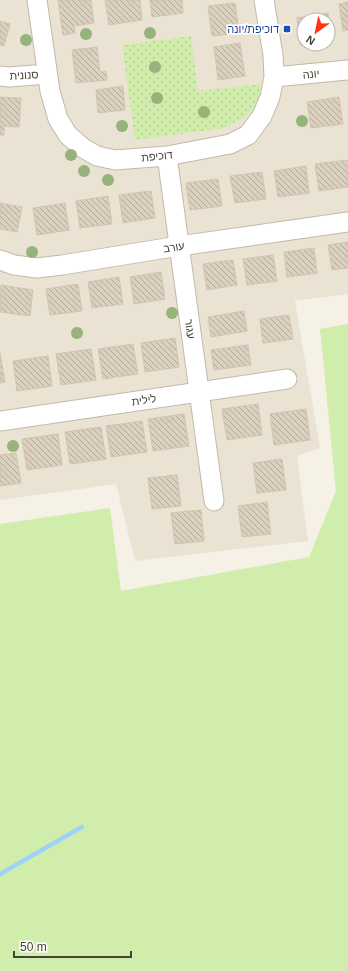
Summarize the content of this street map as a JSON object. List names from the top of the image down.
{
  "streets": {
    "street": [
      "יונה",
      "סנונית",
      "דוכיפת",
      "עורב",
      "עגור",
      "לילית"
    ]
  },
  "crossings": [
    ["יונה", "דוכיפת"],
    ["סנונית", "דוכיפת"],
    ["דוכיפת", "עגור"],
    ["עורב", "עגור"],
    ["עגור", "לילית"]
  ],
  "places": {
    "transit": ["דוכיפת/יונה"]
  },
  "scale_bar": "50 m",
  "north": "bottom left"
}
